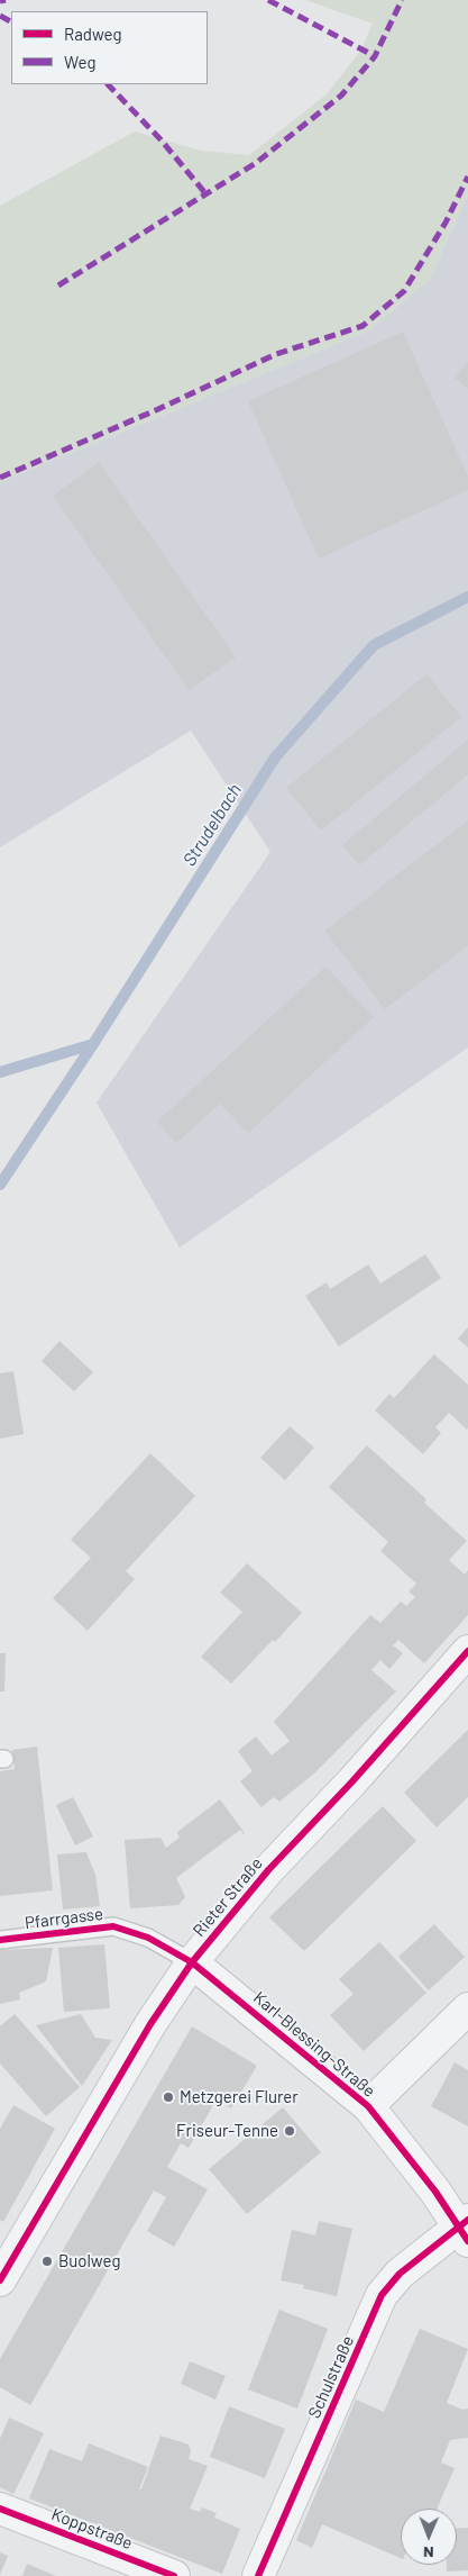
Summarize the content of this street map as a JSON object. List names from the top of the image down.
{
  "streets": {
    "street": [
      "Rieter Straße",
      "Karl-Blessing-Straße",
      "Schulstraße",
      "Koppstraße"
    ],
    "lane": ["Pfarrgasse"]
  },
  "crossings": [
    ["Rieter Straße", "Pfarrgasse"],
    ["Rieter Straße", "Karl-Blessing-Straße"],
    ["Pfarrgasse", "Karl-Blessing-Straße"],
    ["Karl-Blessing-Straße", "Schulstraße"]
  ],
  "water": ["Strudelbach"],
  "places": ["Metzgerei Flurer", "Friseur-Tenne", "Buolweg"],
  "legend": ["Radweg", "Weg"],
  "north": "bottom"
}
